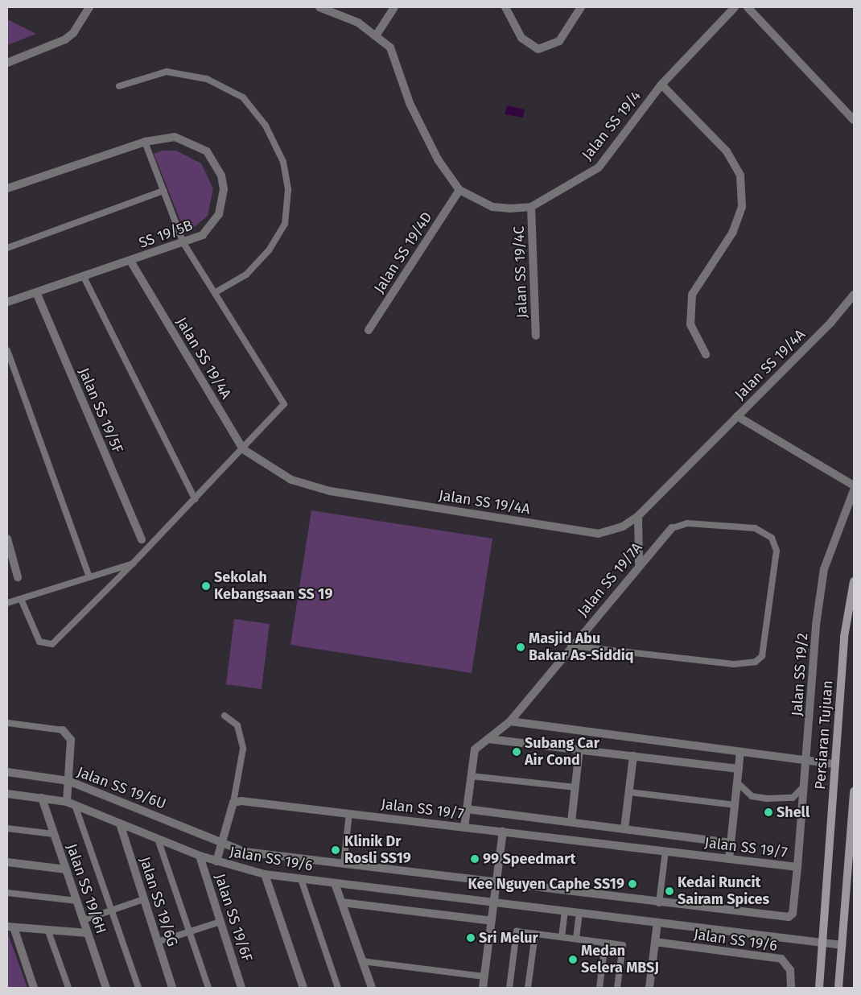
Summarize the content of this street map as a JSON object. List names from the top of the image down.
{
  "streets": {
    "main road": ["Persiaran Tujuan"],
    "street": [
      "Jalan SS 19/4",
      "SS 19/5B",
      "Jalan SS 19/4D",
      "Jalan SS 19/4C",
      "Jalan SS 19/4A",
      "Jalan SS 19/5F",
      "Jalan SS 19/7A",
      "Jalan SS 19/2",
      "Jalan SS 19/6U",
      "Jalan SS 19/7",
      "Jalan SS 19/6",
      "Jalan SS 19/6H",
      "Jalan SS 19/6G",
      "Jalan SS 19/6F"
    ]
  },
  "crossings": [
    ["Jalan SS 19/4", "Jalan SS 19/4C"],
    ["SS 19/5B", "Jalan SS 19/4A"],
    ["SS 19/5B", "Jalan SS 19/5F"],
    ["Jalan SS 19/7A", "Jalan SS 19/7"],
    ["Jalan SS 19/2", "Jalan SS 19/7"],
    ["Persiaran Tujuan", "Jalan SS 19/6"],
    ["Jalan SS 19/6U", "Jalan SS 19/7"],
    ["Jalan SS 19/6", "Jalan SS 19/6H"],
    ["Jalan SS 19/6", "Jalan SS 19/6G"],
    ["Jalan SS 19/6", "Jalan SS 19/6F"]
  ],
  "places": [
    "Sekolah Kebangsaan SS 19",
    "Masjid Abu Bakar As-Siddiq",
    "Subang Car Air Cond",
    "Shell",
    "Klinik Dr Rosli SS19",
    "99 Speedmart",
    "Kee Nguyen Caphe SS19",
    "Kedai Runcit Sairam Spices",
    "Sri Melur",
    "Medan Selera MBSJ"
  ]
}
